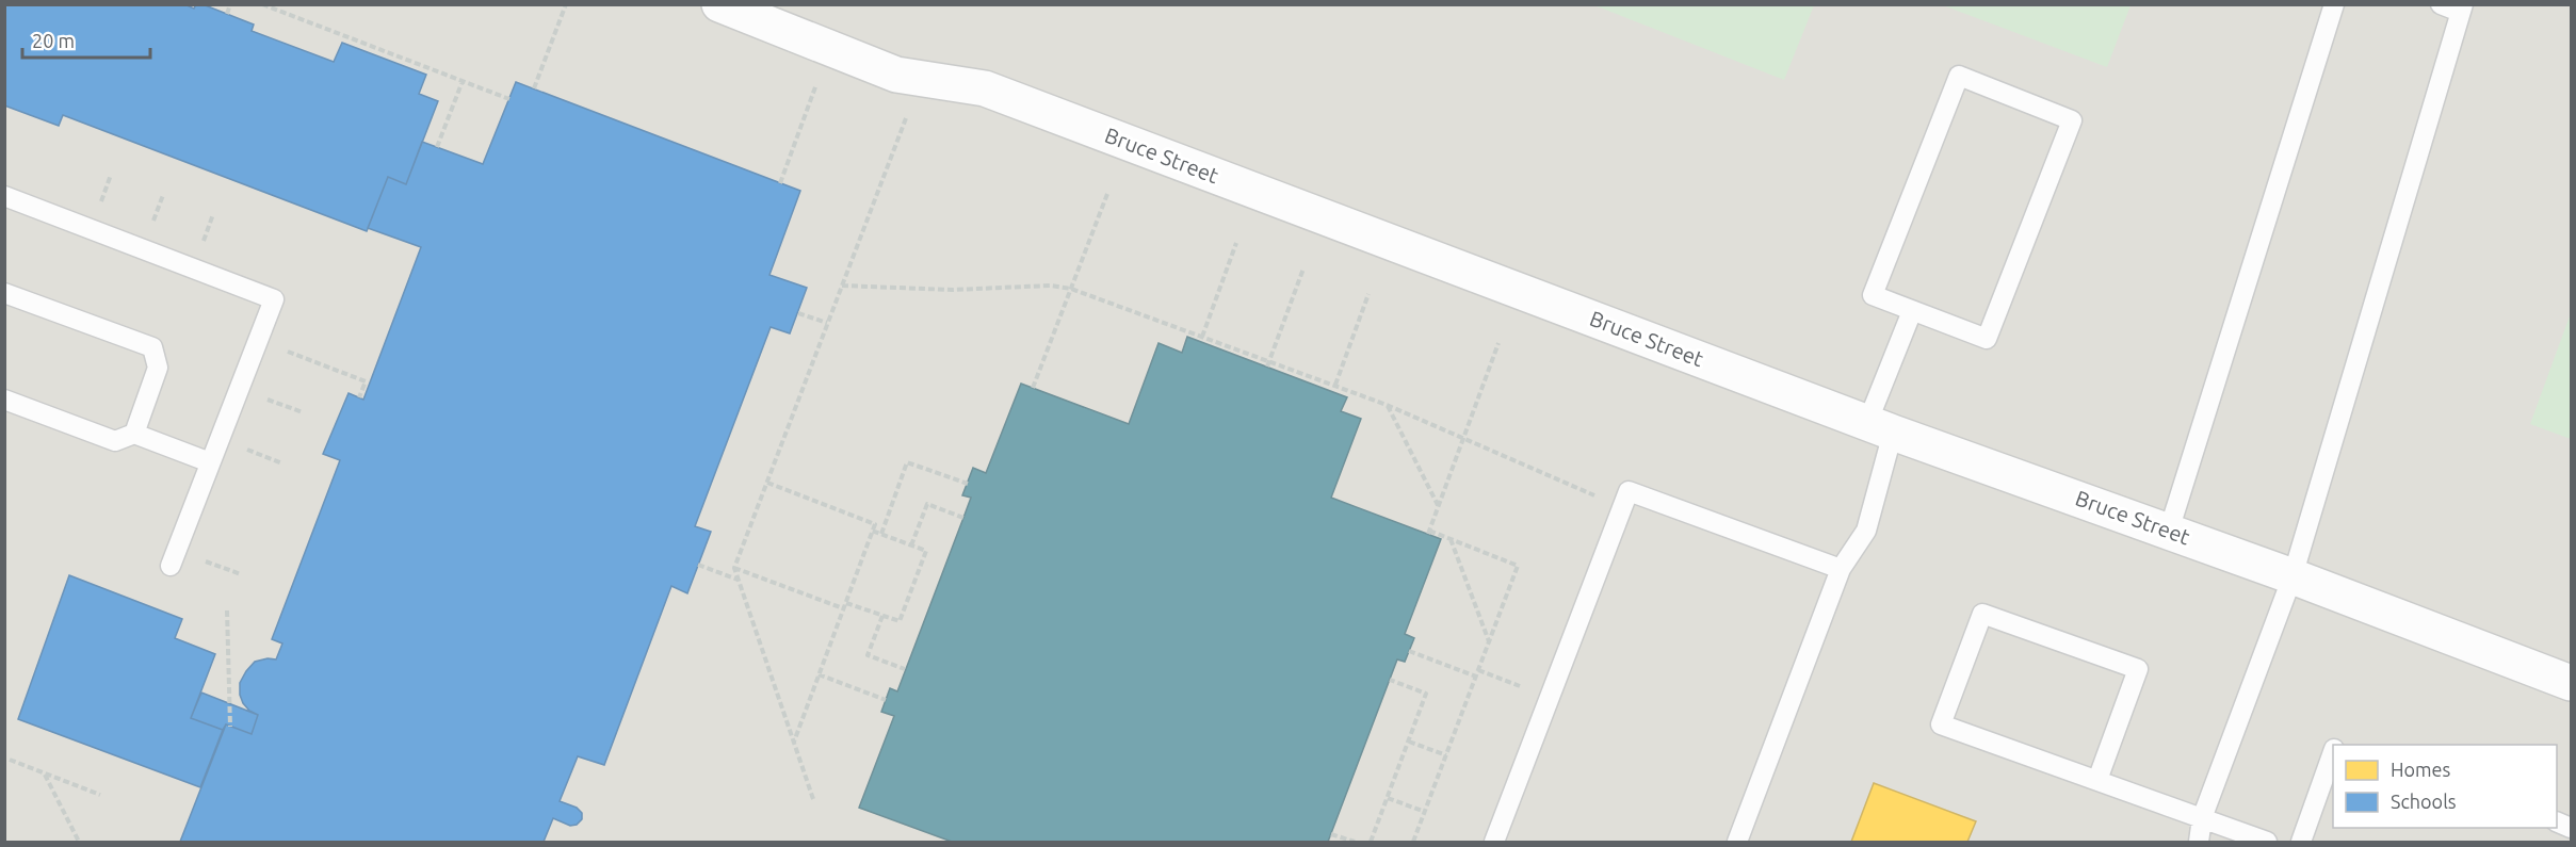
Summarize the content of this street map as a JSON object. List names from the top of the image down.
{
  "streets": {
    "street": ["Bruce Street"]
  },
  "legend": ["Homes", "Schools"],
  "scale_bar": "20 m"
}
